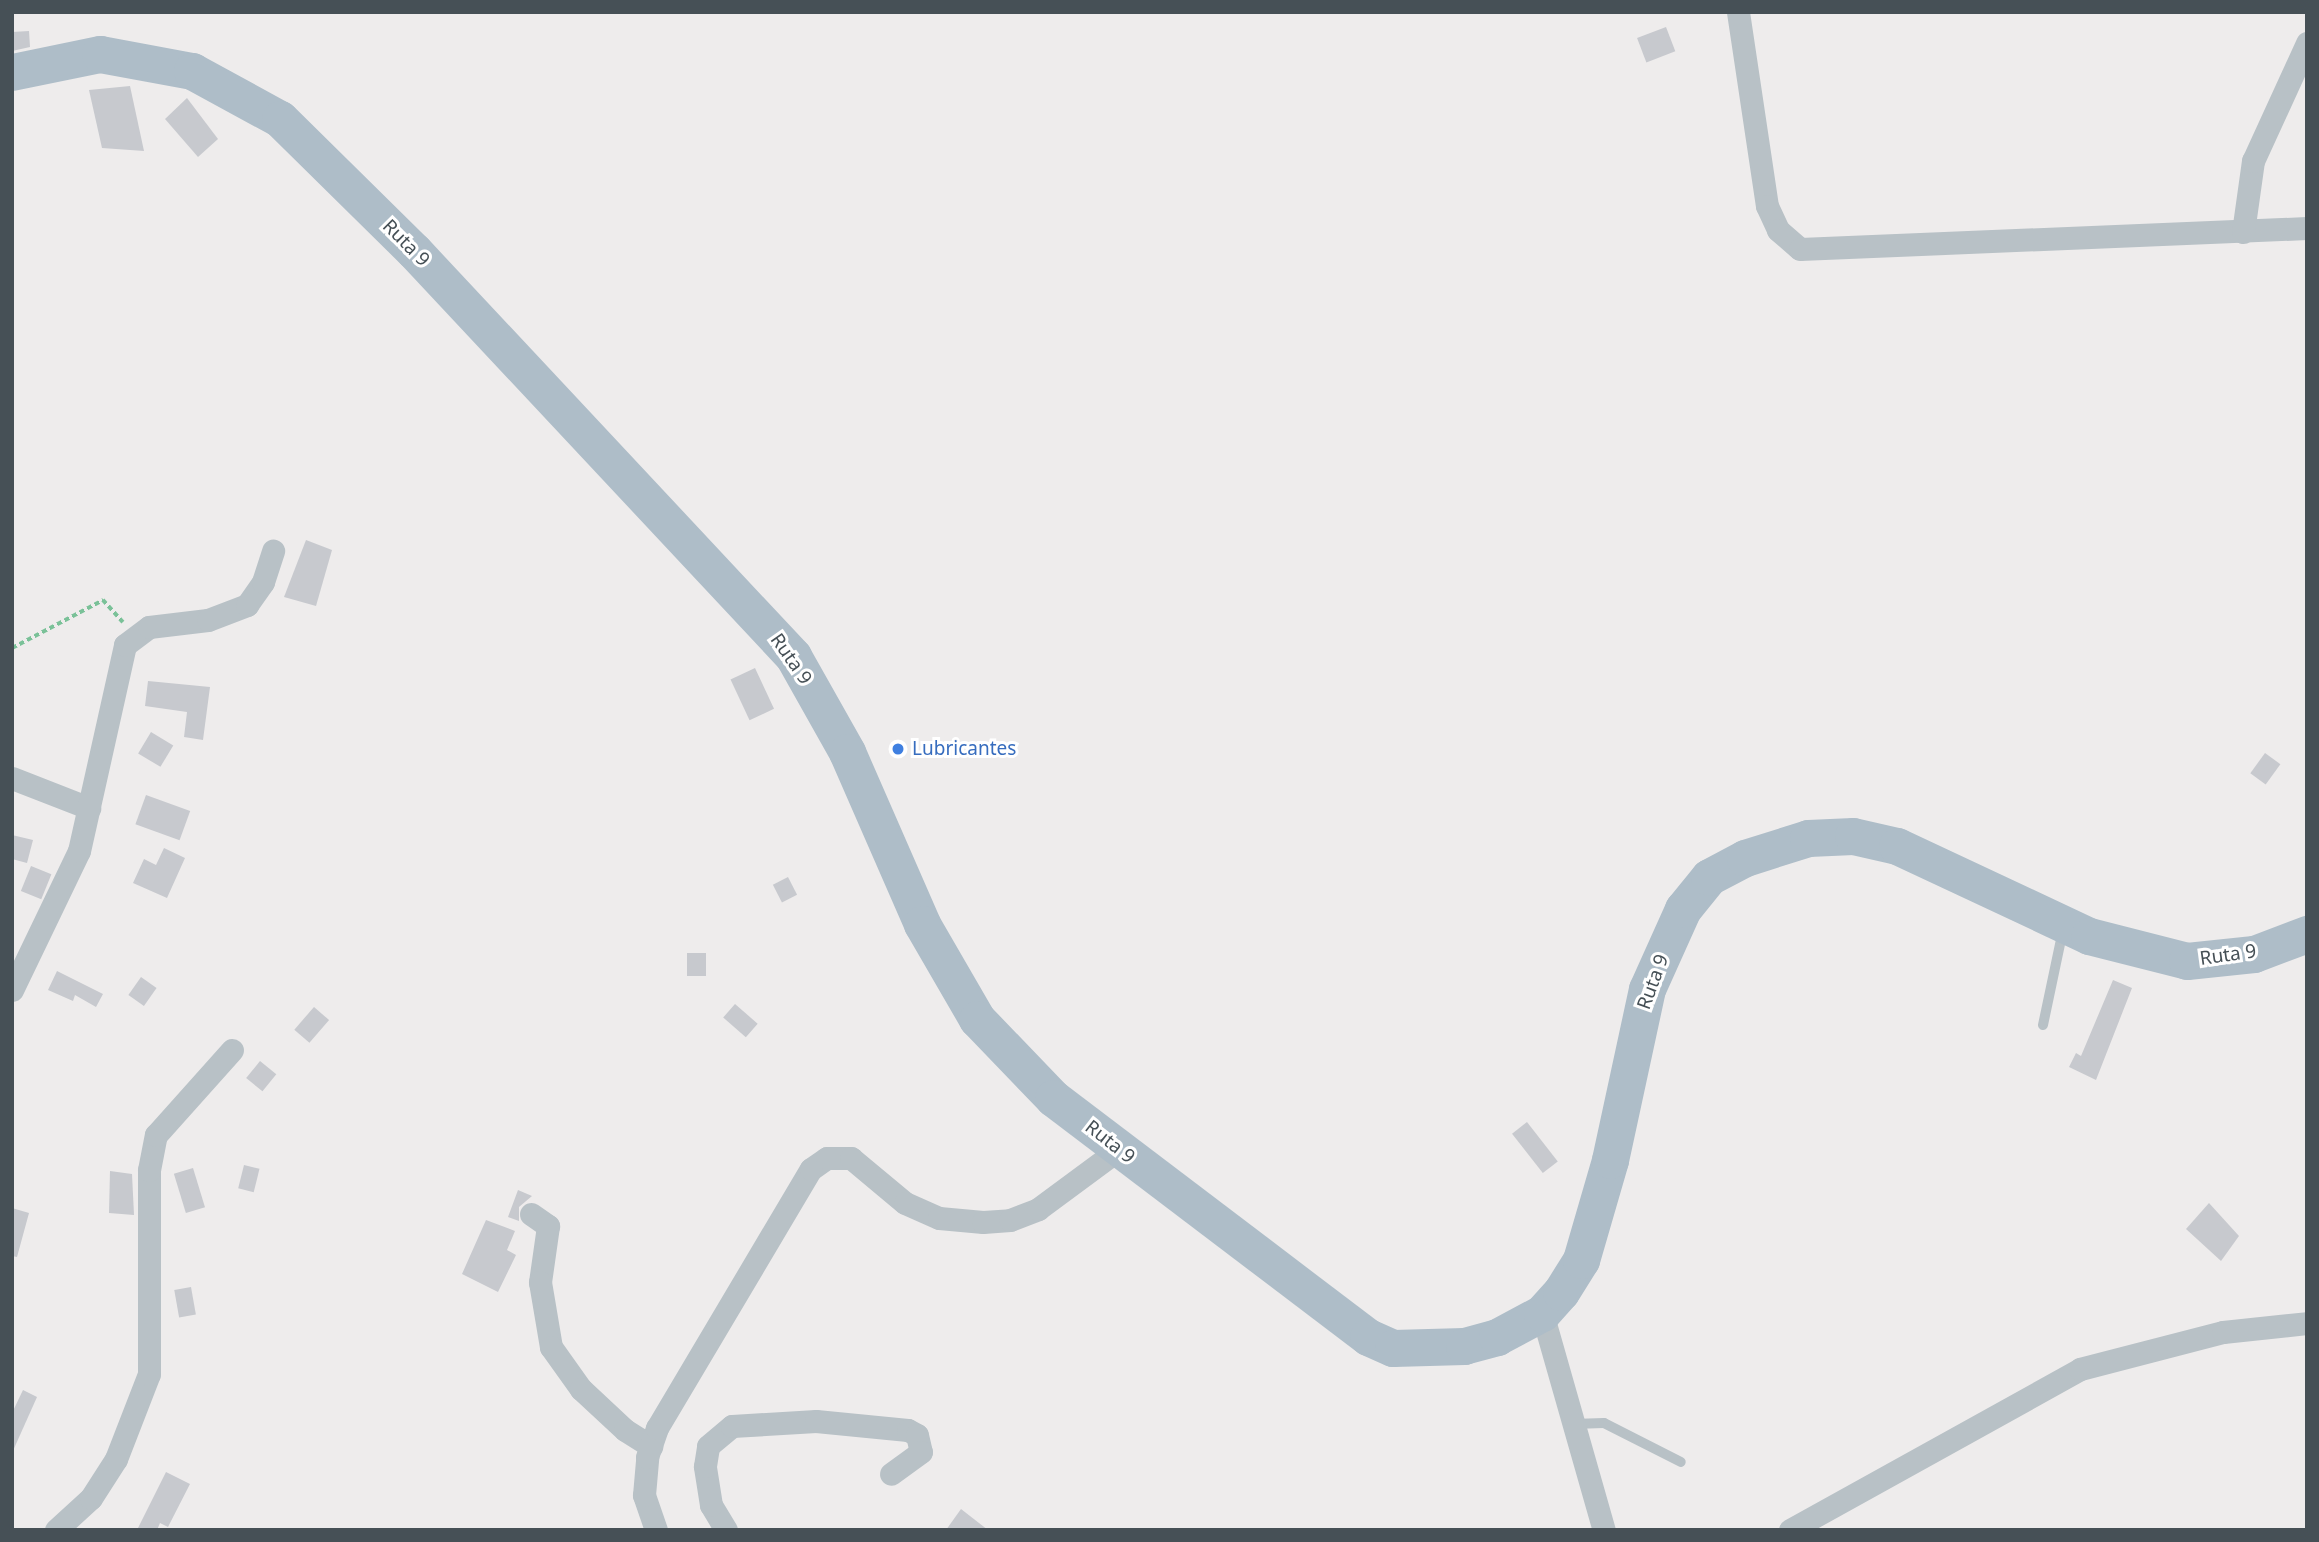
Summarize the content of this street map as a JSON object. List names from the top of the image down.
{
  "streets": {
    "main road": ["Ruta 9"]
  },
  "places": ["Lubricantes"]
}
